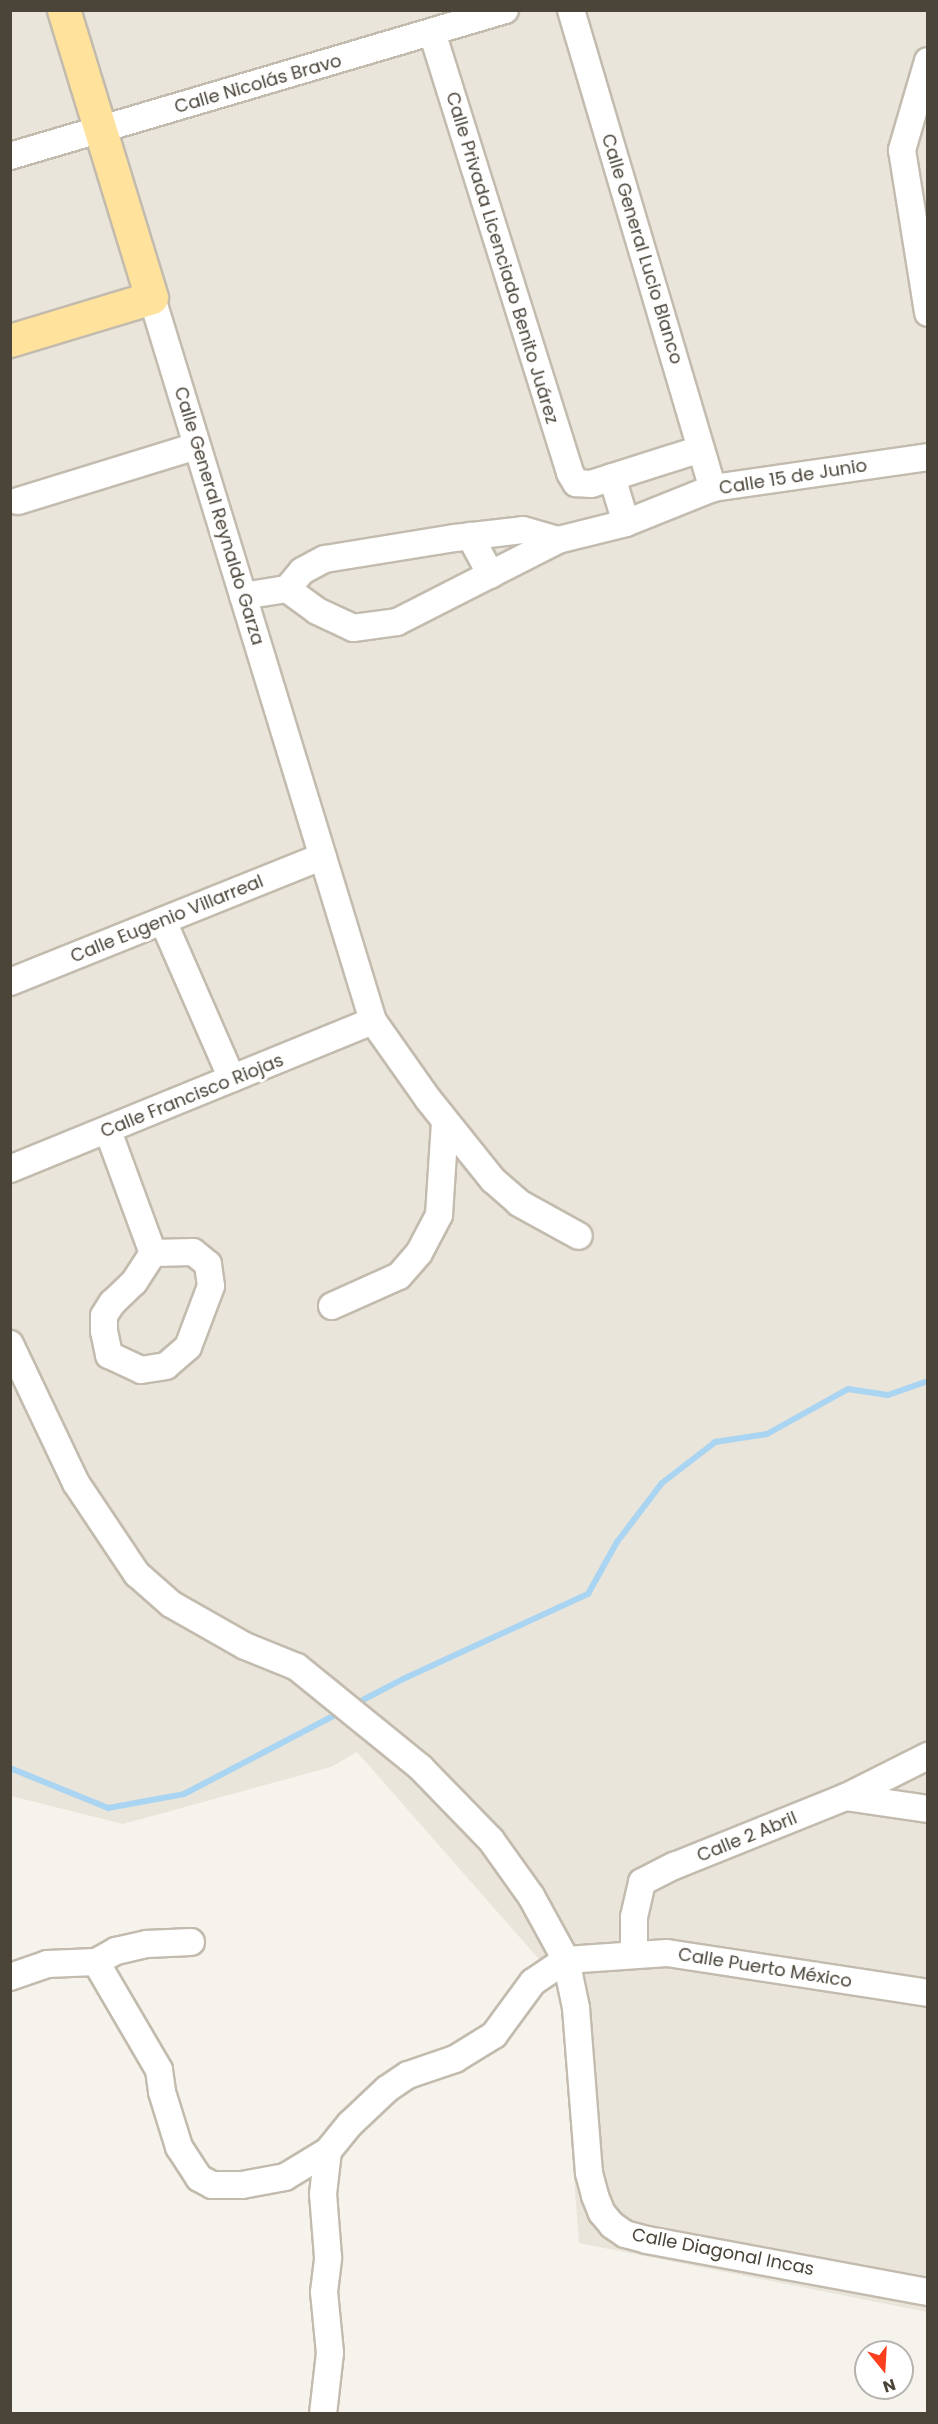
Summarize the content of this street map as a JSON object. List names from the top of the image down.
{
  "streets": {
    "main road": ["Calle General Reynaldo Garza"],
    "street": [
      "Calle Nicolás Bravo",
      "Calle General Lucio Blanco",
      "Calle Privada Licenciado Benito Juárez",
      "Calle 15 de Junio",
      "Calle Eugenio Villarreal",
      "Calle Francisco Riojas",
      "Calle 2 Abril",
      "Calle Puerto México",
      "Calle Diagonal Incas"
    ]
  },
  "crossings": [
    ["Calle Nicolás Bravo", "Calle Privada Licenciado Benito Juárez"],
    ["Calle Nicolás Bravo", "Calle General Reynaldo Garza"],
    ["Calle General Lucio Blanco", "Calle 15 de Junio"],
    ["Calle General Reynaldo Garza", "Calle Eugenio Villarreal"],
    ["Calle General Reynaldo Garza", "Calle Francisco Riojas"],
    ["Calle 2 Abril", "Calle Puerto México"],
    ["Calle Puerto México", "Calle Diagonal Incas"]
  ],
  "north": "bottom"
}
